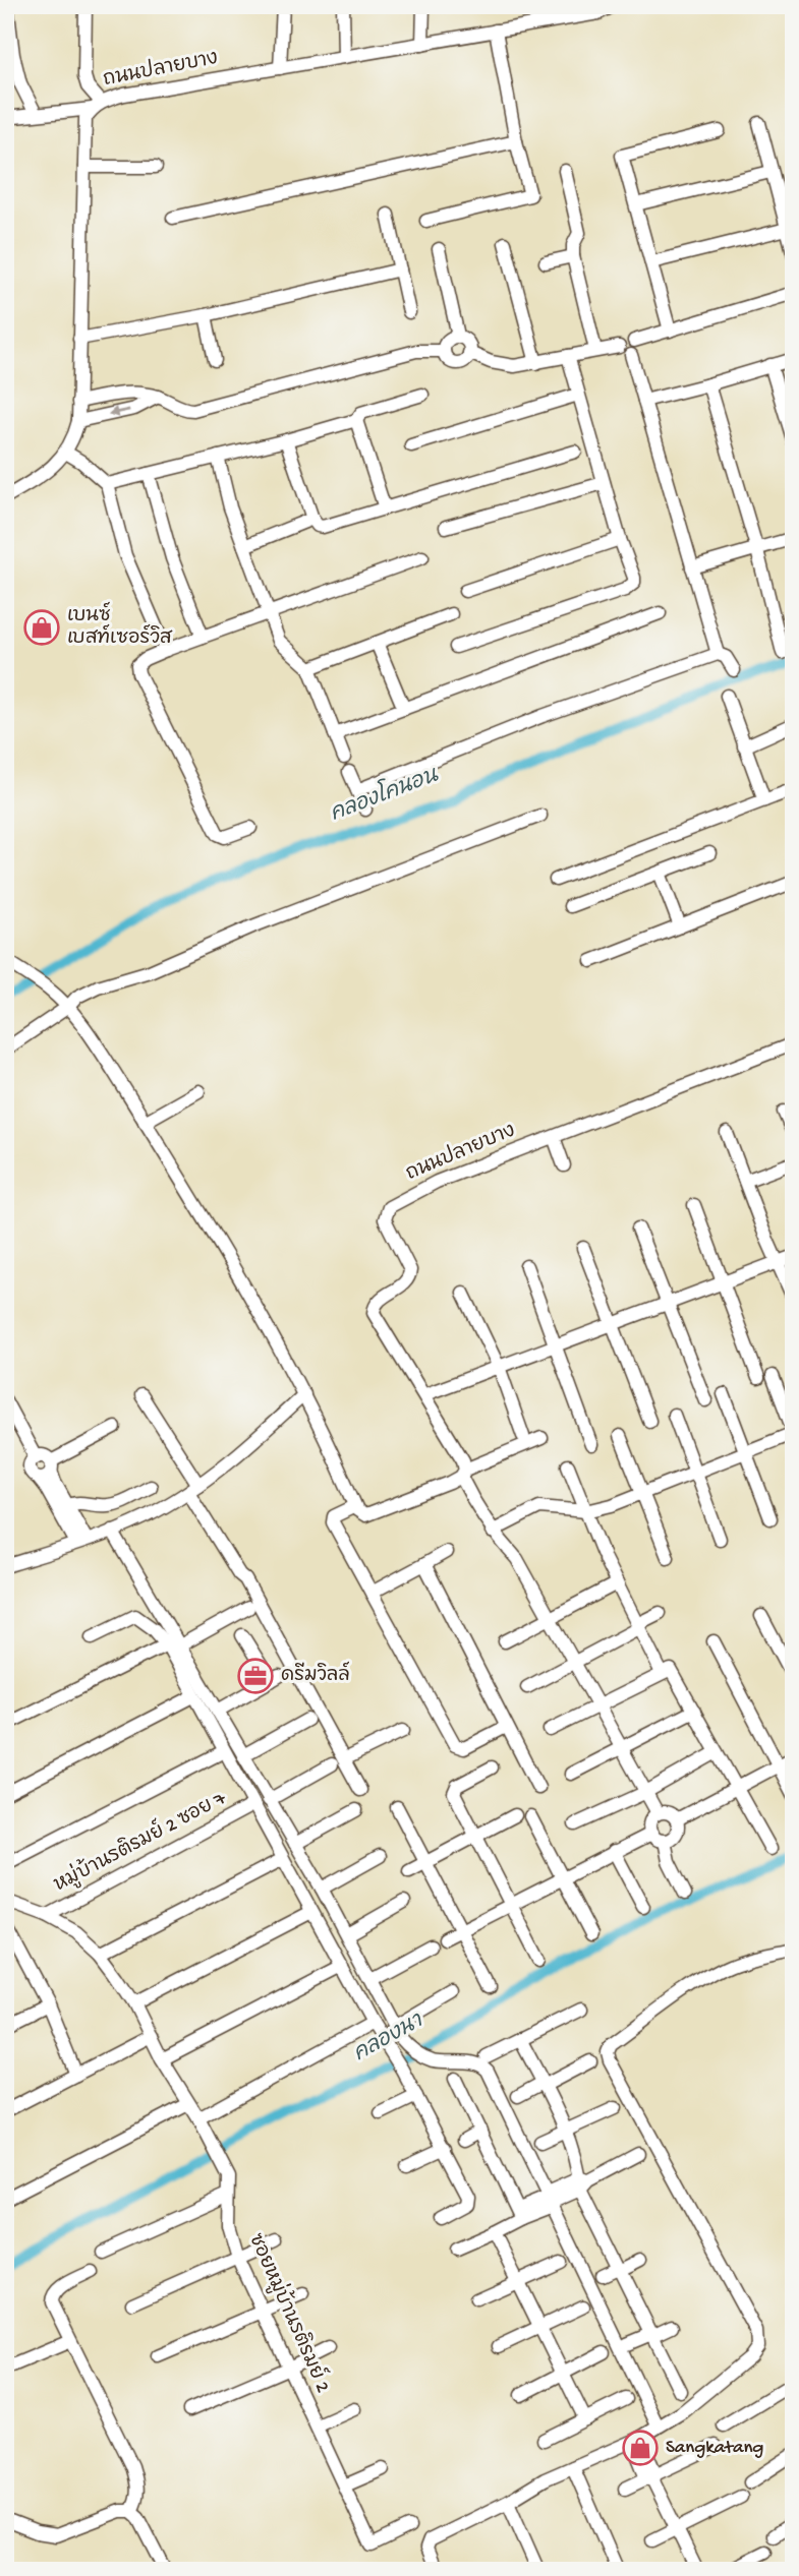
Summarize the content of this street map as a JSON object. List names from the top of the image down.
{
  "streets": {
    "street": ["ถนนปลายบาง", "หมู่บ้านรติรมย์ 2 ซอย 7", "ซอยหมู่บ้านรติรมย์ 2"]
  },
  "crossings": [
    ["หมู่บ้านรติรมย์ 2 ซอย 7", "ซอยหมู่บ้านรติรมย์ 2"]
  ],
  "water": ["คลองโคนอน", "คลองนา"],
  "places": {
    "shop": ["เบนซ์ เบสท์เซอร์วิส", "Sangkatang"],
    "office": ["ดรีมวิลล์"]
  }
}
